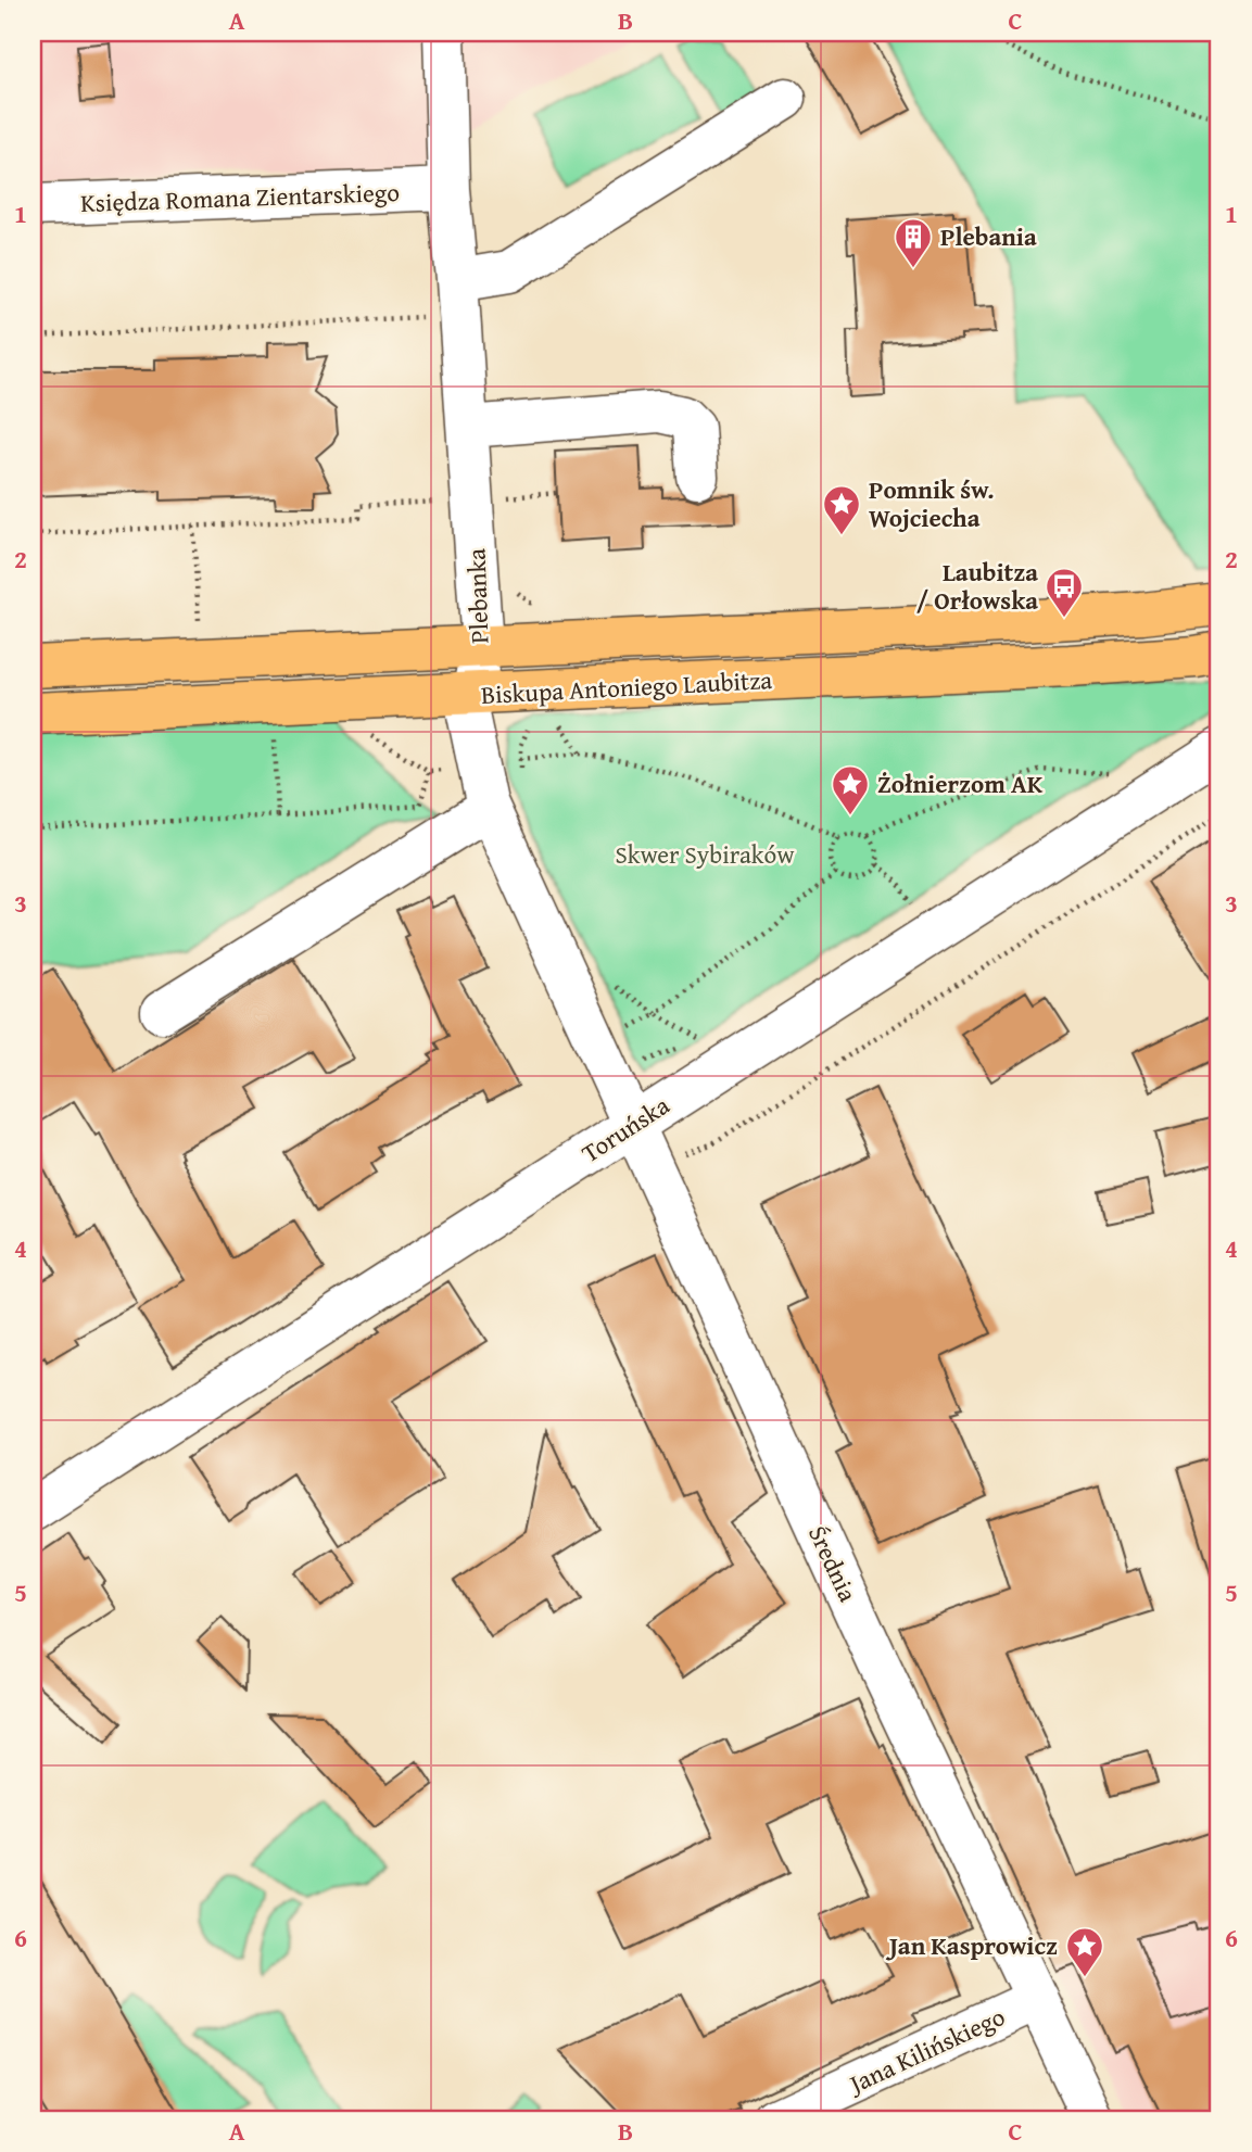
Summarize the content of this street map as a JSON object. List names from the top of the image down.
{
  "streets": {
    "main road": ["Biskupa Antoniego Laubitza"],
    "street": [
      "Księdza Romana Zientarskiego",
      "Plebanka",
      "Toruńska",
      "Średnia",
      "Jana Kilińskiego"
    ]
  },
  "crossings": [
    ["Księdza Romana Zientarskiego", "Plebanka"],
    ["Plebanka", "Biskupa Antoniego Laubitza"],
    ["Plebanka", "Toruńska"],
    ["Plebanka", "Średnia"],
    ["Toruńska", "Średnia"],
    ["Średnia", "Jana Kilińskiego"]
  ],
  "parks": ["Skwer Sybiraków"],
  "places": {
    "building": ["Plebania"],
    "place": ["Pomnik św. Wojciecha", "Żołnierzom AK", "Jan Kasprowicz"],
    "bus stop": ["Laubitza / Orłowska"]
  },
  "grid": {
    "columns": ["A", "B", "C"],
    "rows": [
      "1",
      "2",
      "3",
      "4",
      "5",
      "6"
    ]
  }
}
